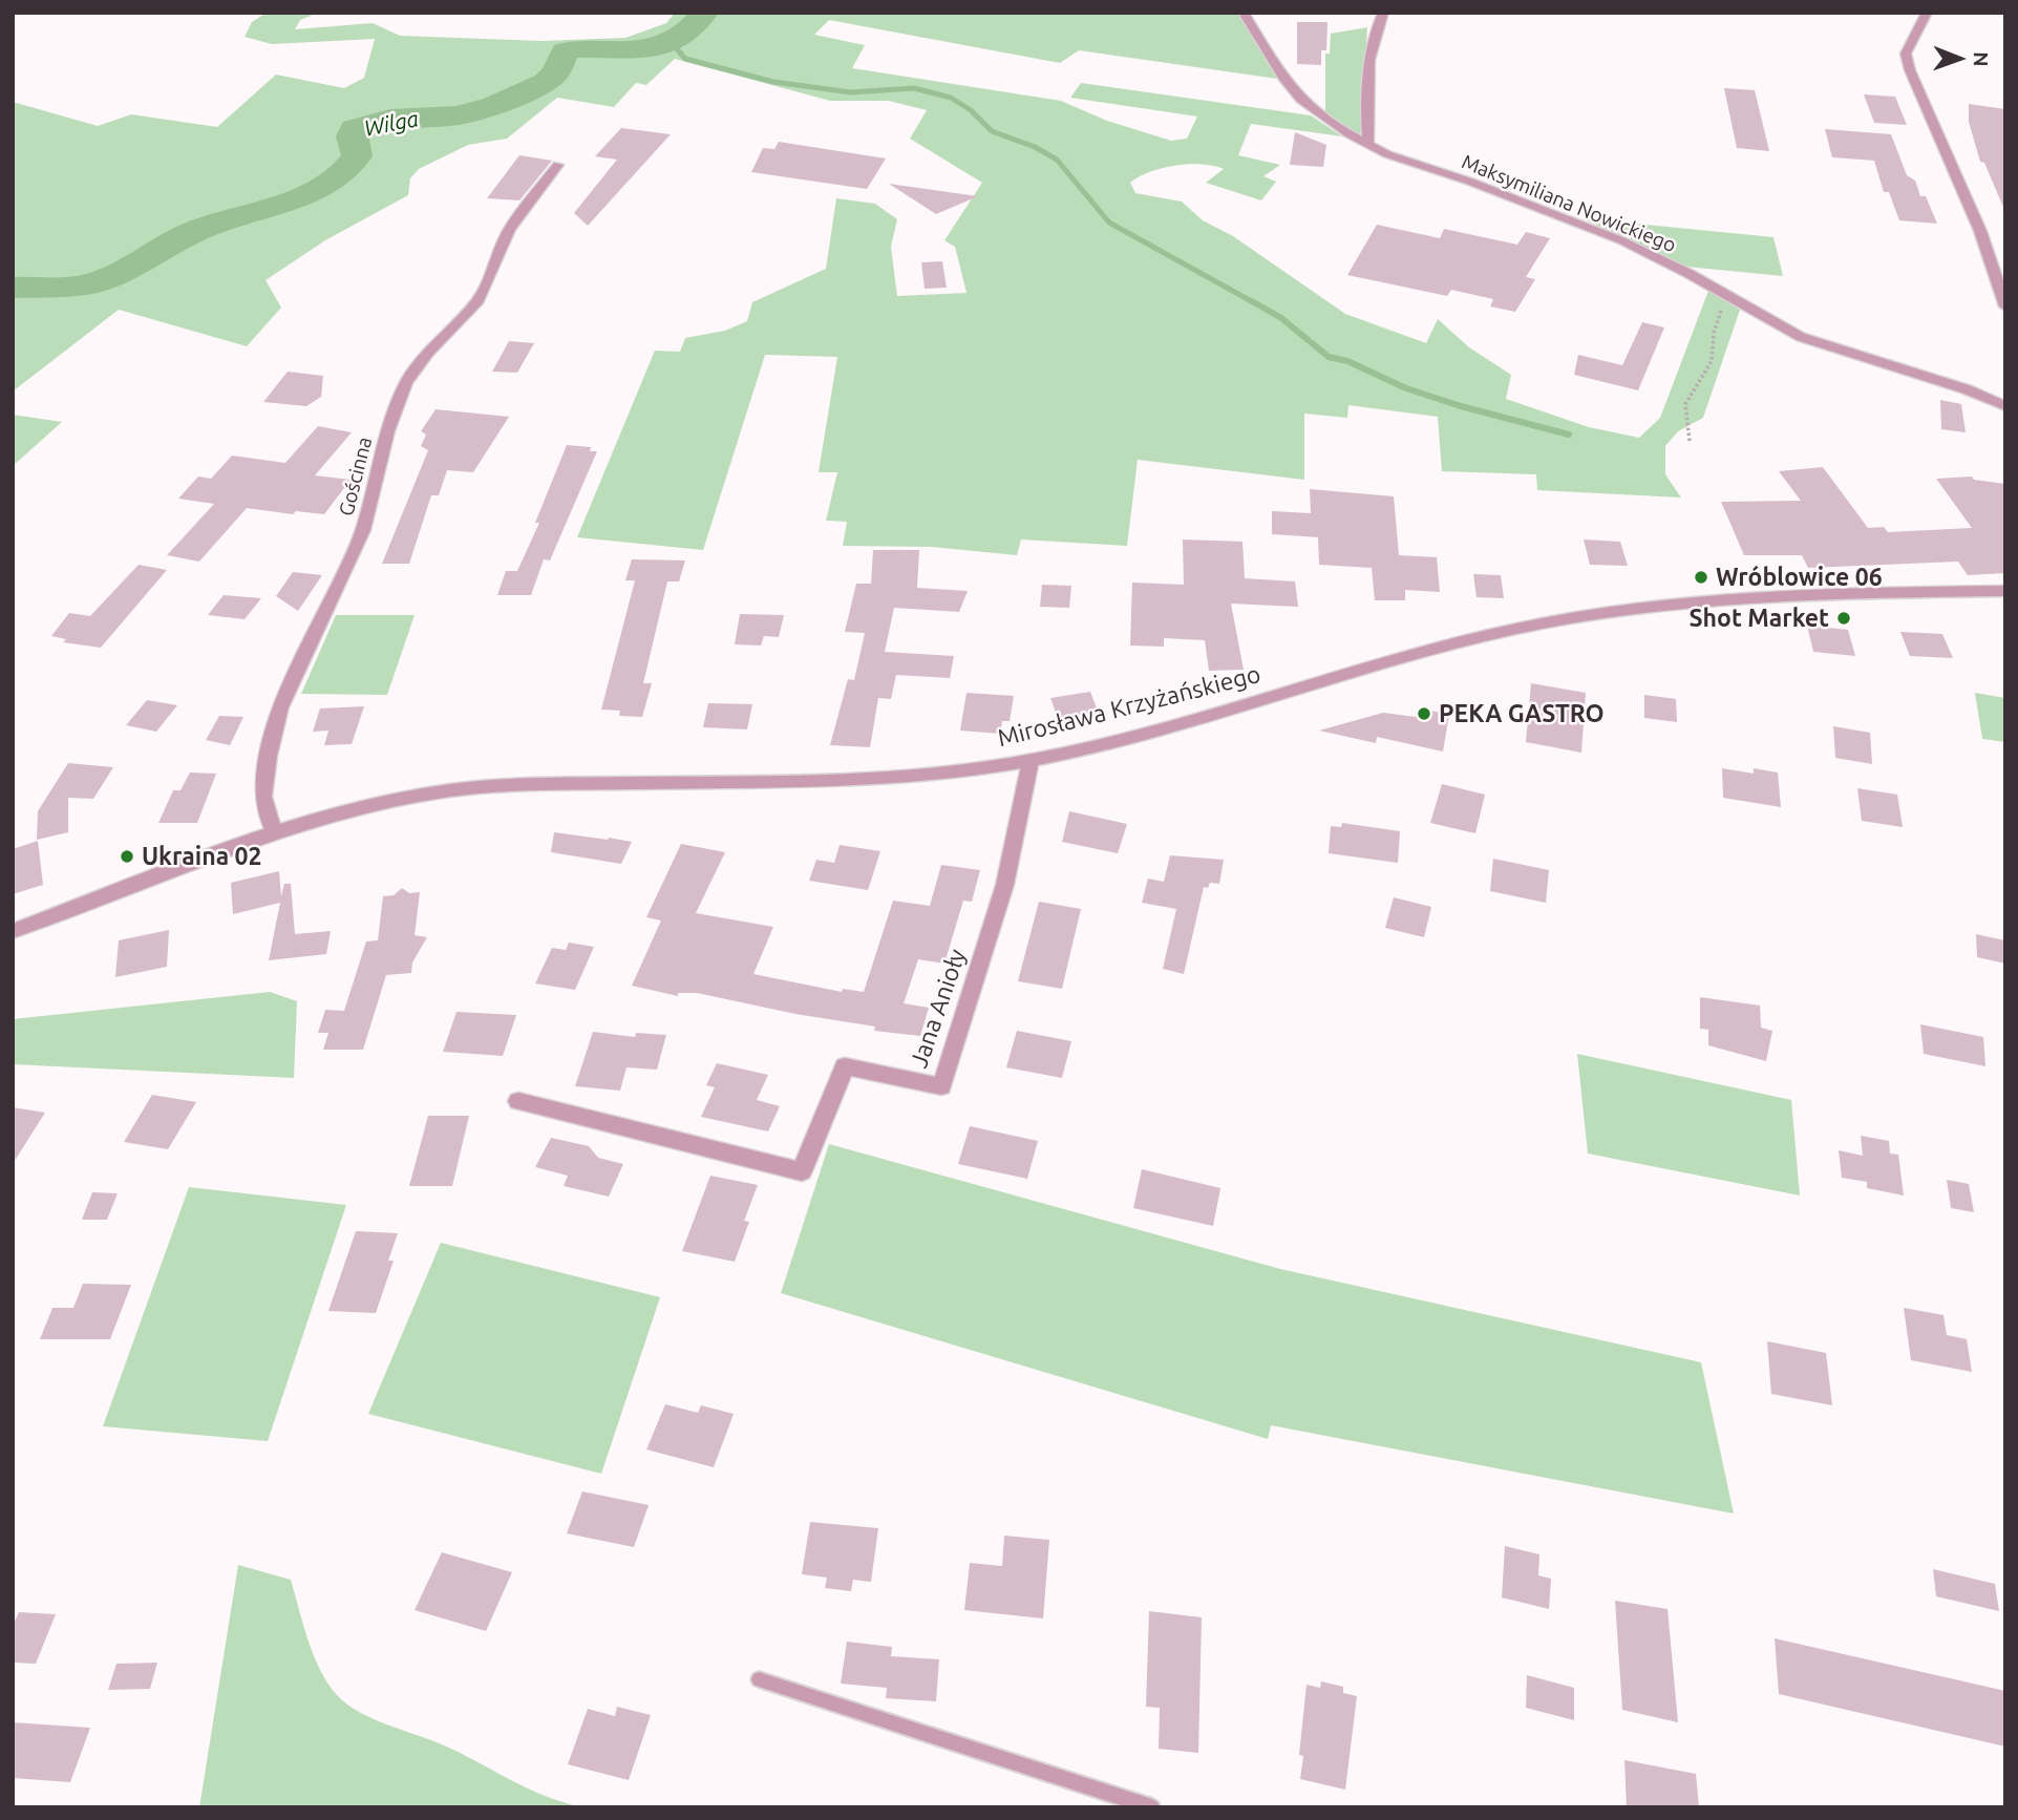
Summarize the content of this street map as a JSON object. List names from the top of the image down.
{
  "streets": {
    "street": [
      "Maksymiliana Nowickiego",
      "Gościnna",
      "Mirosława Krzyżańskiego",
      "Jana Anioły"
    ]
  },
  "crossings": [
    ["Gościnna", "Mirosława Krzyżańskiego"],
    ["Mirosława Krzyżańskiego", "Jana Anioły"]
  ],
  "water": ["Wilga"],
  "places": [
    "Wróblowice 06",
    "Shot Market",
    "PEKA GASTRO",
    "Ukraina 02"
  ],
  "north": "right"
}
